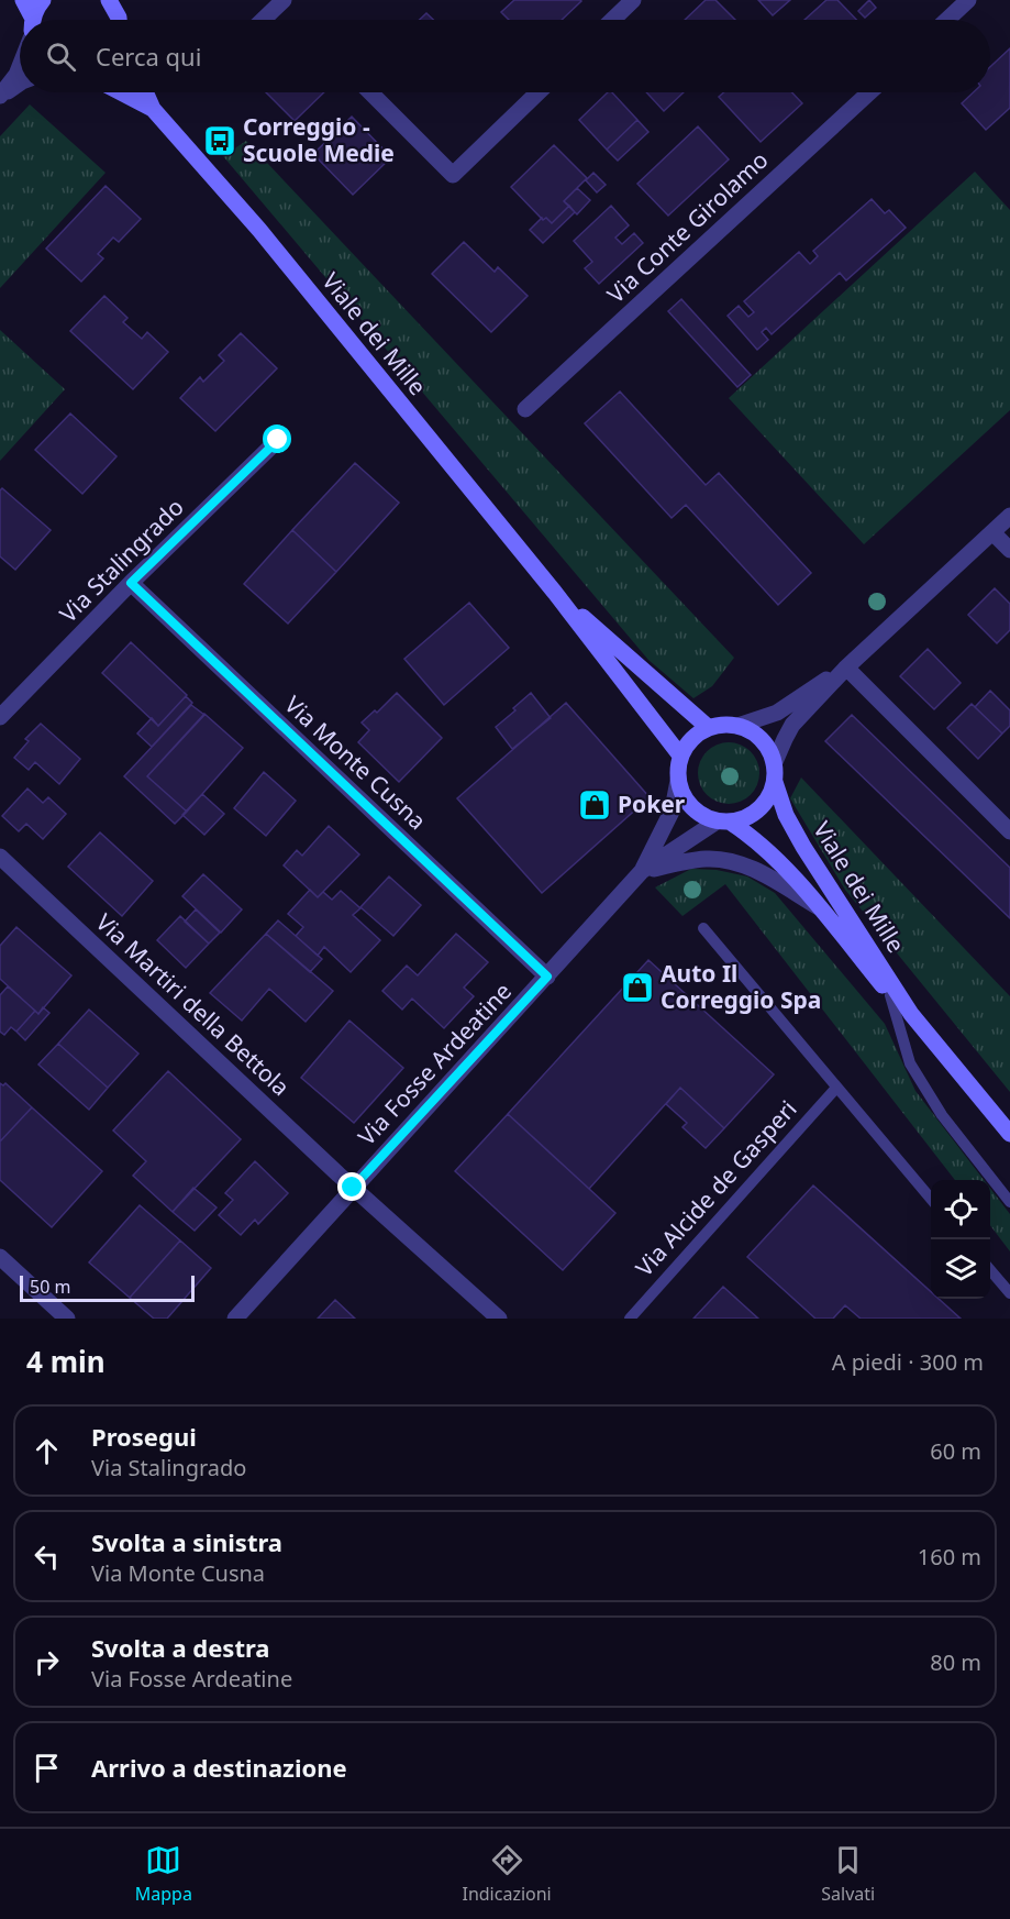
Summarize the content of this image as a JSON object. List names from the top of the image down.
{
  "streets": {
    "main road": ["Viale dei Mille"],
    "street": [
      "Via Conte Girolamo",
      "Via Stalingrado",
      "Via Monte Cusna",
      "Via Martiri della Bettola",
      "Via Fosse Ardeatine"
    ],
    "lane": ["Via Alcide de Gasperi"]
  },
  "crossings": [
    ["Viale dei Mille", "Via Fosse Ardeatine"],
    ["Via Stalingrado", "Via Monte Cusna"],
    ["Via Monte Cusna", "Via Fosse Ardeatine"],
    ["Via Martiri della Bettola", "Via Fosse Ardeatine"]
  ],
  "places": {
    "bus stop": ["Correggio - Scuole Medie"],
    "shop": ["Poker", "Auto Il Correggio Spa"]
  },
  "scale_bar": "50 m",
  "page": {
    "search": "Cerca qui",
    "scale": "50 m",
    "heading": ["4 min", "A piedi · 300 m"],
    "list": [
      ["Prosegui", "Via Stalingrado", "60 m"],
      ["Svolta a sinistra", "Via Monte Cusna", "160 m"],
      ["Svolta a destra", "Via Fosse Ardeatine", "80 m"],
      "Arrivo a destinazione"
    ],
    "nav": ["Mappa", "Indicazioni", "Salvati"]
  }
}
